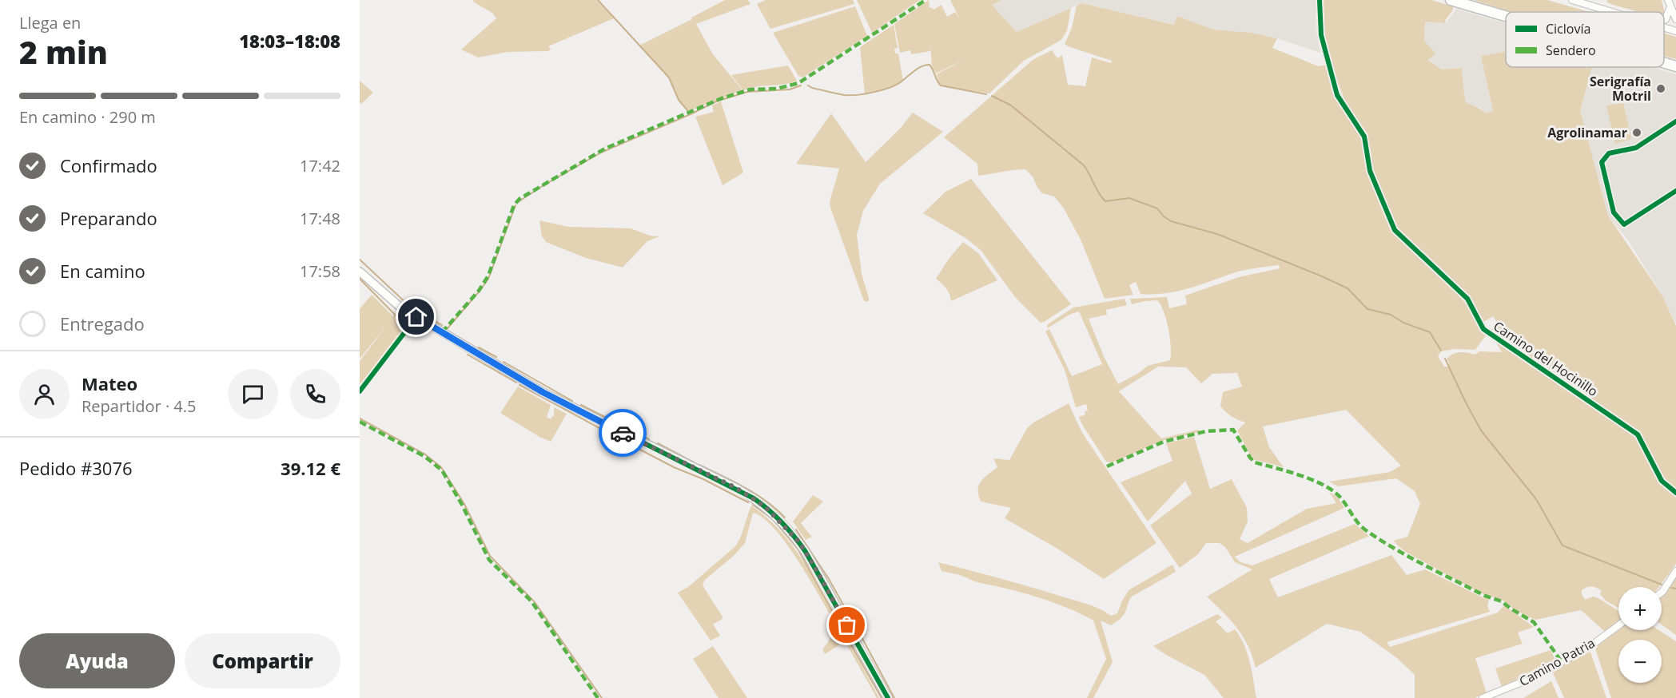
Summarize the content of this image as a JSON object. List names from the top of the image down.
{
  "streets": {
    "street": ["Camino del Hocinillo", "Camino Patria"]
  },
  "places": ["Serigrafía Motril", "Agrolinamar"],
  "legend": ["Ciclovía", "Sendero"],
  "page": {
    "heading": ["2 min", "Llega en", "18:03–18:08"],
    "panel": [
      "Mateo",
      "Repartidor · 4.5",
      "Pedido #3076",
      "39.12 €"
    ],
    "bar": "En camino · 290 m",
    "list": [
      ["Confirmado", "17:42"],
      ["Preparando", "17:48"],
      ["En camino", "17:58"],
      "Entregado"
    ],
    "map_buttons": ["+", "−"],
    "buttons": ["Ayuda", "Compartir"]
  }
}
